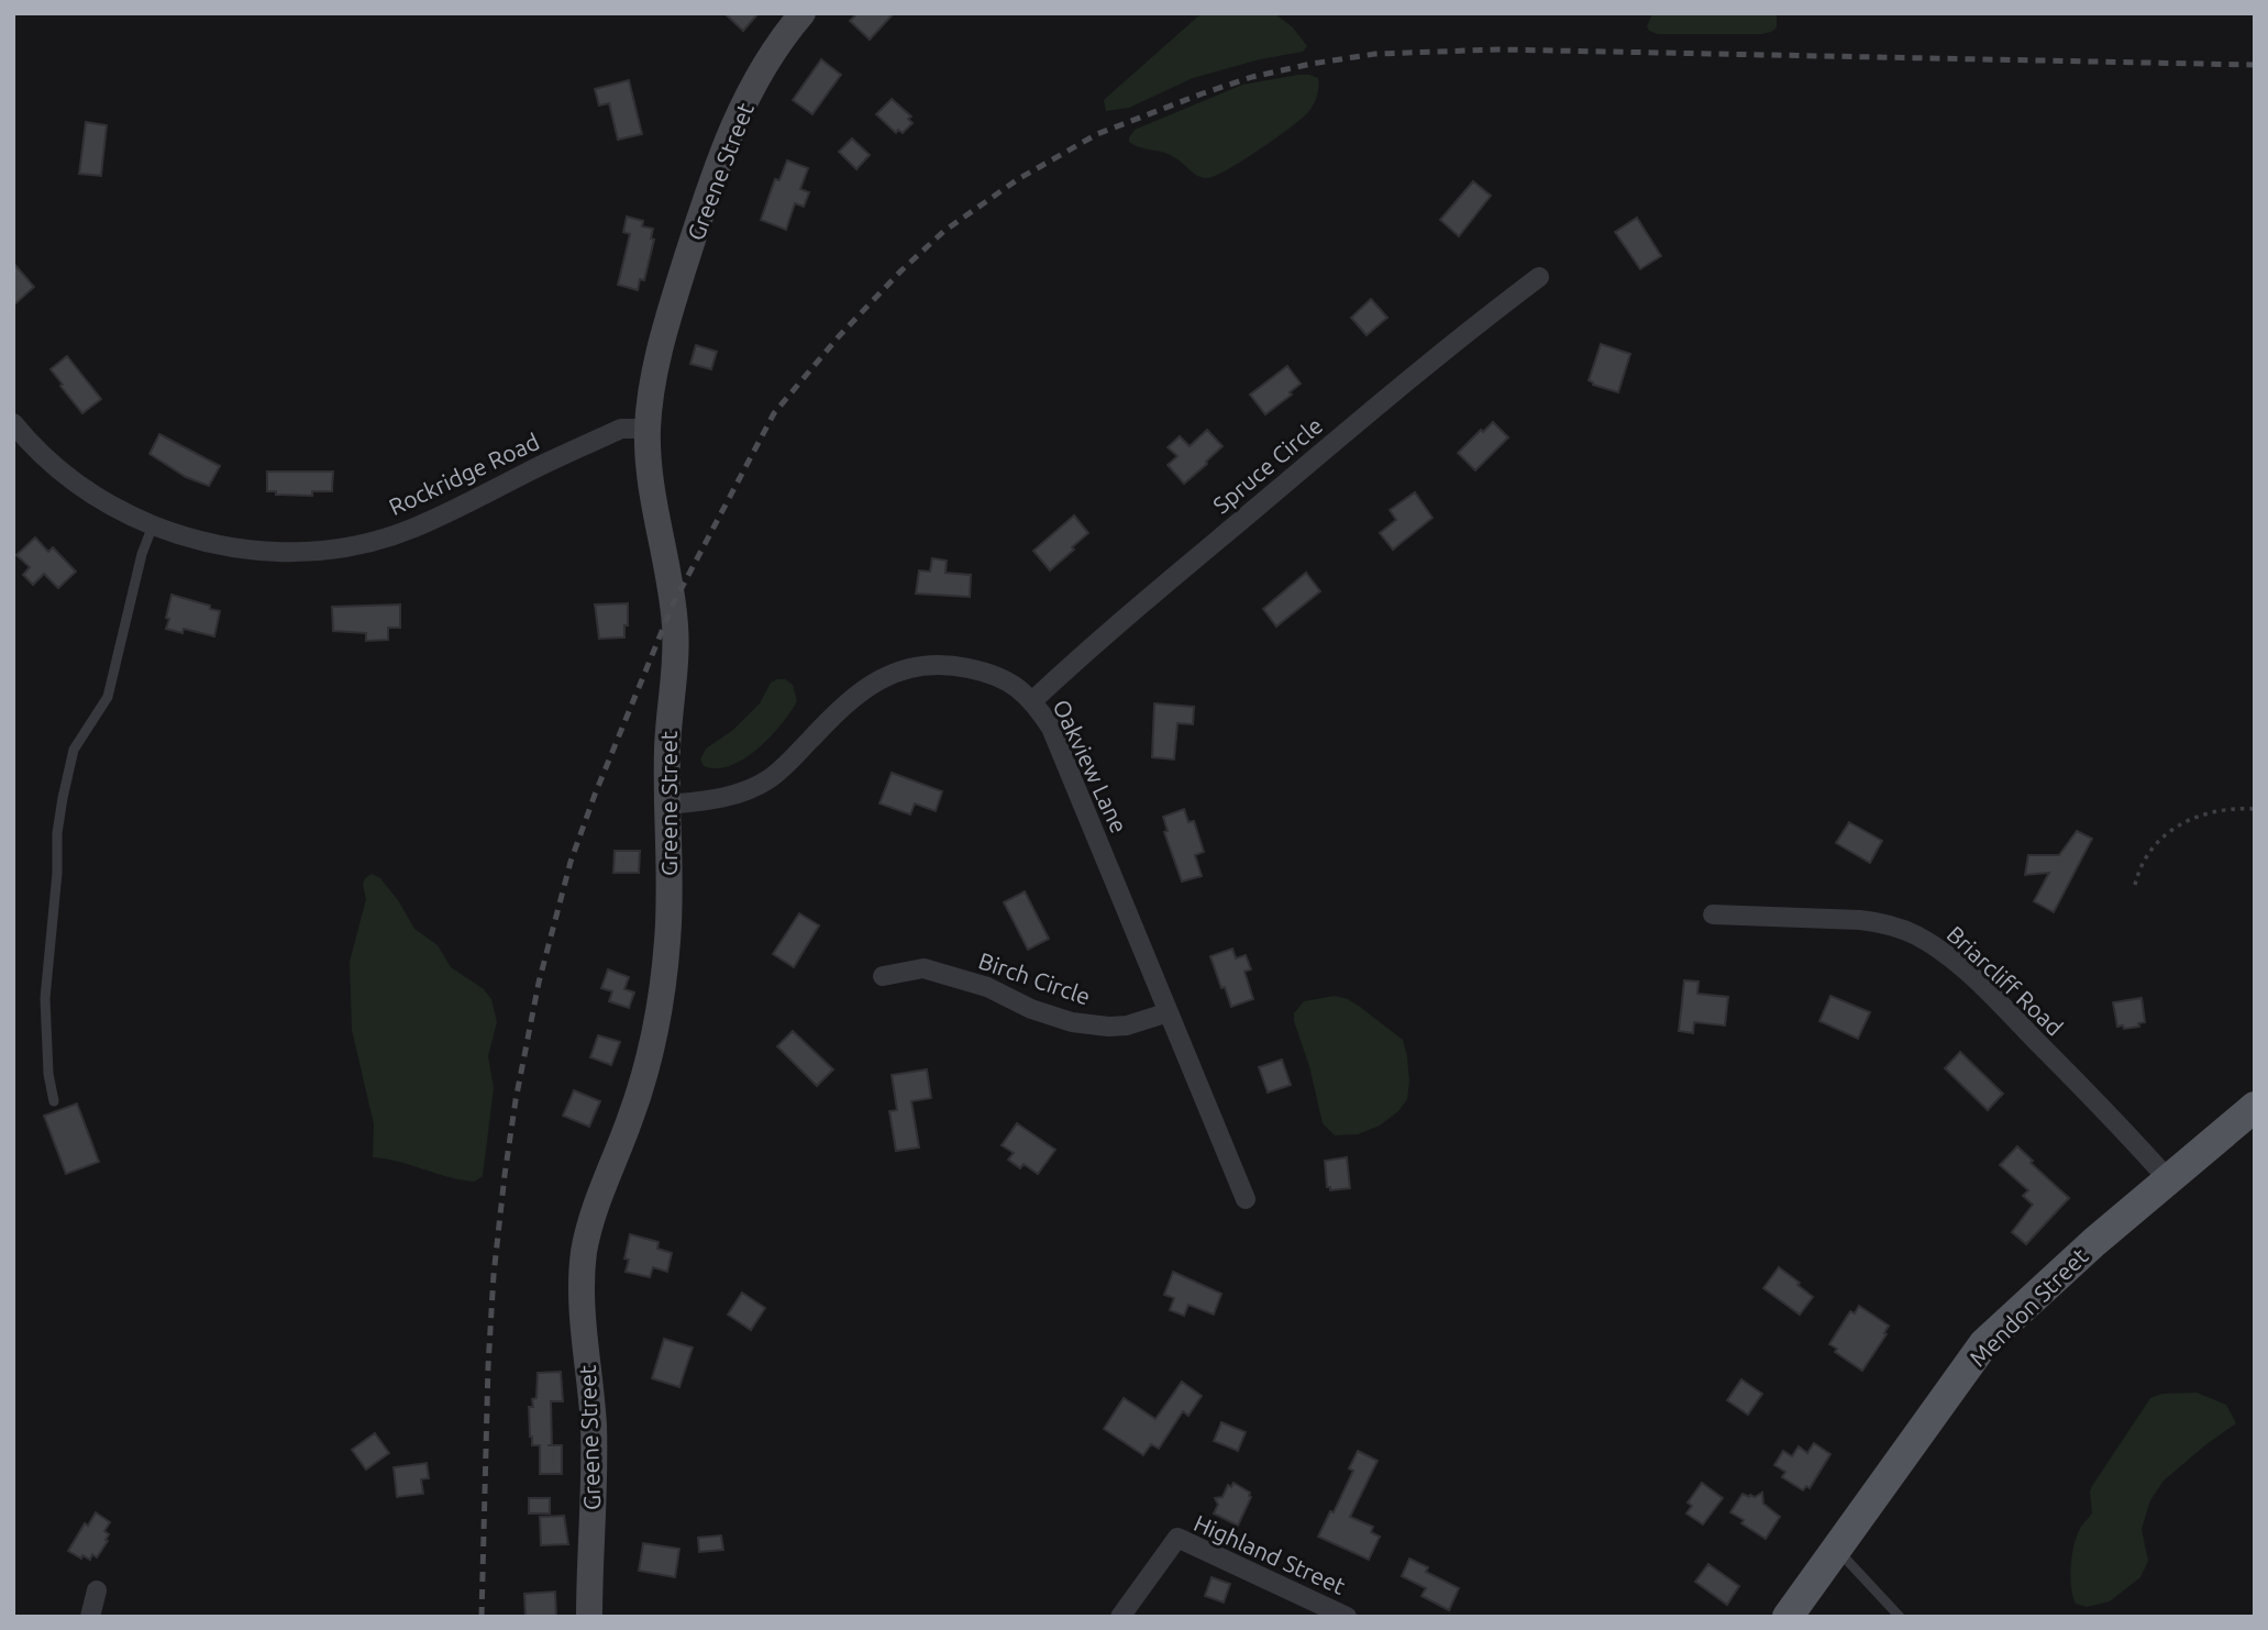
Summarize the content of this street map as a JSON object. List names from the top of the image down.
{
  "streets": {
    "main road": ["Mendon Street"],
    "street": [
      "Greene Street",
      "Spruce Circle",
      "Rockridge Road",
      "Oakview Lane",
      "Birch Circle",
      "Briarcliff Road",
      "Highland Street"
    ]
  },
  "crossings": [
    ["Greene Street", "Rockridge Road"],
    ["Greene Street", "Oakview Lane"],
    ["Spruce Circle", "Oakview Lane"],
    ["Oakview Lane", "Birch Circle"],
    ["Briarcliff Road", "Mendon Street"]
  ]
}
